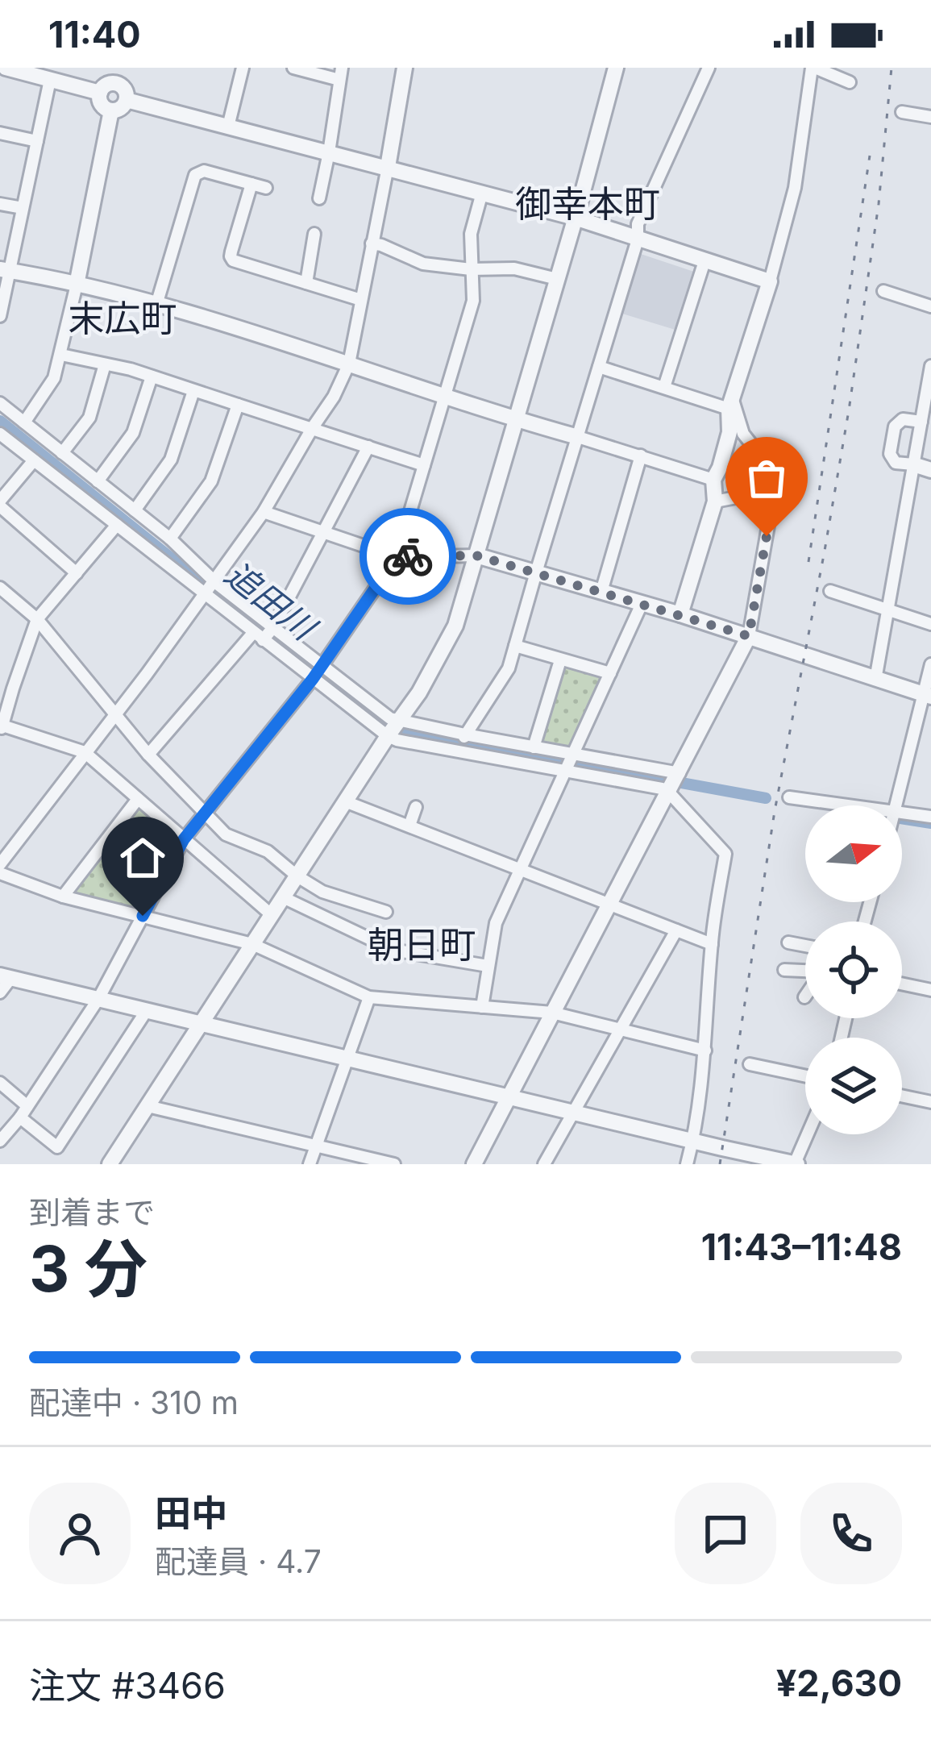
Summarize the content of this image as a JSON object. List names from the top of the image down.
{
  "districts": ["御幸本町", "末広町", "朝日町"],
  "water": ["追田川"],
  "north": "right",
  "page": {
    "status": "11:40",
    "heading": ["3 分", "到着まで", "11:43–11:48"],
    "panel": [
      "田中",
      "配達員 · 4.7",
      "注文 #3466",
      "¥2,630"
    ],
    "bar": "配達中 · 310 m"
  }
}
